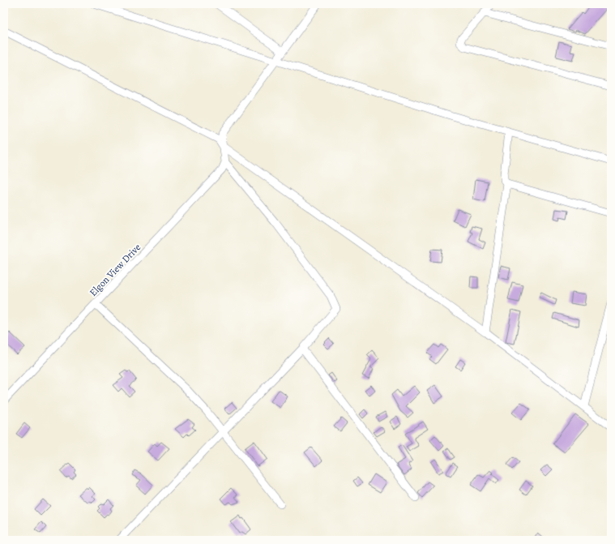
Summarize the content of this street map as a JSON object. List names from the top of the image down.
{
  "streets": {
    "street": ["Elgon View Drive"]
  }
}
